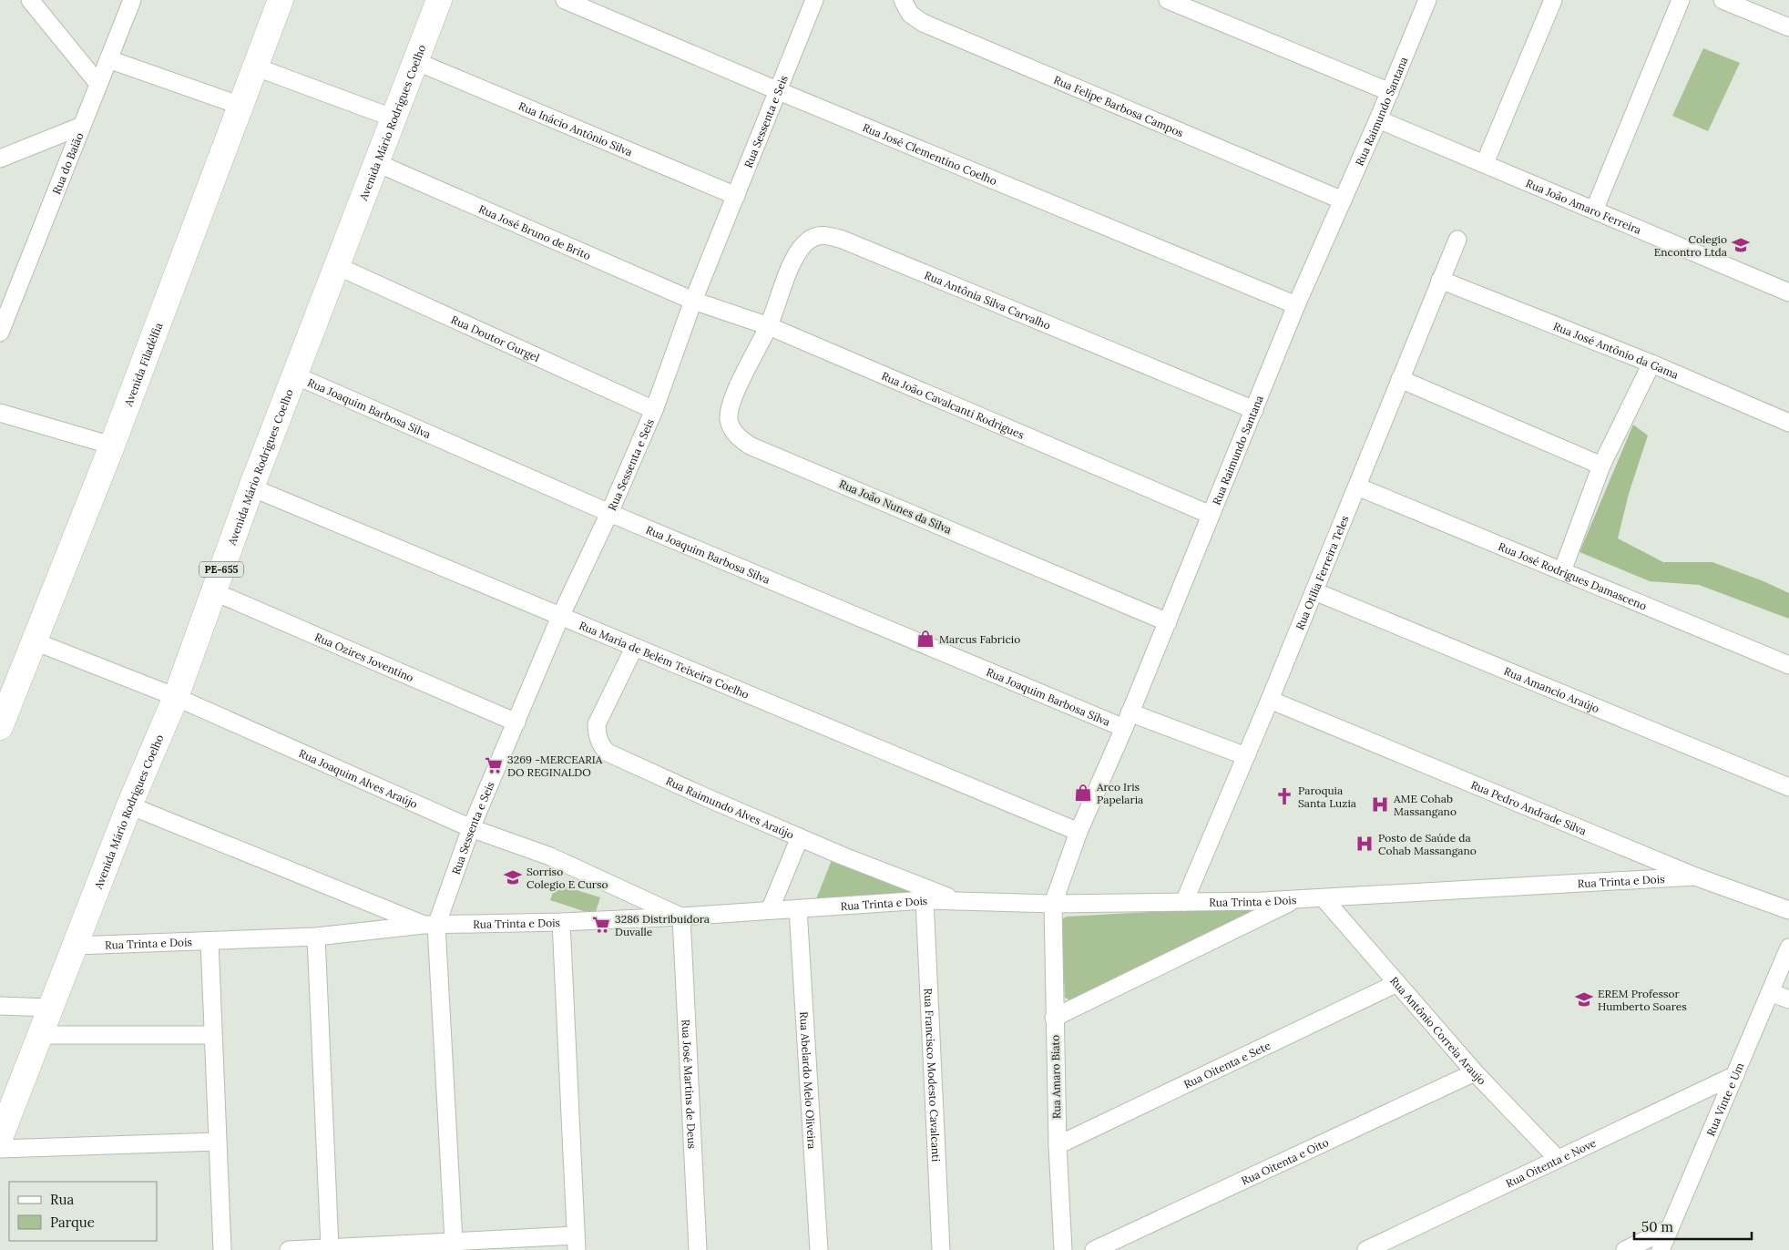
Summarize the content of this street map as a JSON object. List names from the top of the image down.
{
  "streets": {
    "main road": ["Avenida Mário Rodrigues Coelho", "Avenida Filadélfia", "PE-655"],
    "street": [
      "Rua Felipe Barbosa Campos",
      "Rua Raimundo Santana",
      "Rua Sessenta e Seis",
      "Rua Inácio Antônio Silva",
      "Rua José Clementino Coelho",
      "Rua do Baião",
      "Rua João Amaro Ferreira",
      "Rua José Bruno de Brito",
      "Rua Antônia Silva Carvalho",
      "Rua Doutor Gurgel",
      "Rua José Antônio da Gama",
      "Rua João Cavalcanti Rodrigues",
      "Rua Joaquim Barbosa Silva",
      "Rua João Nunes da Silva",
      "Rua Otilia Ferreira Teles",
      "Rua José Rodrigues Damasceno",
      "Rua Ozires Joventino",
      "Rua Maria de Belém Teixeira Coelho",
      "Rua Amancio Araújo",
      "Rua Joaquim Alves Araújo",
      "Rua Raimundo Alves Araújo",
      "Rua Pedro Andrade Silva",
      "Rua Trinta e Dois",
      "Rua Antônio Correia Araujo",
      "Rua Oitenta e Sete",
      "Rua Francisco Modesto Cavalcanti",
      "Rua Amaro Biato",
      "Rua Abelardo Melo Oliveira",
      "Rua José Martins de Deus",
      "Rua Vinte e Um",
      "Rua Oitenta e Oito",
      "Rua Oitenta e Nove"
    ]
  },
  "crossings": [
    ["Rua Felipe Barbosa Campos", "Rua Raimundo Santana"],
    ["Rua Raimundo Santana", "Rua José Clementino Coelho"],
    ["Rua Raimundo Santana", "Rua João Amaro Ferreira"],
    ["Rua Raimundo Santana", "Rua Antônia Silva Carvalho"],
    ["Rua Raimundo Santana", "Rua João Cavalcanti Rodrigues"],
    ["Rua Raimundo Santana", "Rua Joaquim Barbosa Silva"],
    ["Rua Raimundo Santana", "Rua João Nunes da Silva"],
    ["Rua Raimundo Santana", "Rua Maria de Belém Teixeira Coelho"],
    ["Rua Raimundo Santana", "Rua Trinta e Dois"],
    ["Rua Raimundo Santana", "Rua Amaro Biato"],
    ["Rua Sessenta e Seis", "Rua Inácio Antônio Silva"],
    ["Rua Sessenta e Seis", "Rua José Clementino Coelho"],
    ["Rua Sessenta e Seis", "Rua José Bruno de Brito"],
    ["Rua Sessenta e Seis", "Rua Doutor Gurgel"],
    ["Rua Sessenta e Seis", "Rua João Cavalcanti Rodrigues"],
    ["Rua Sessenta e Seis", "Rua Joaquim Barbosa Silva"],
    ["Rua Sessenta e Seis", "Rua Ozires Joventino"],
    ["Rua Sessenta e Seis", "Rua Maria de Belém Teixeira Coelho"],
    ["Rua Sessenta e Seis", "Rua Joaquim Alves Araújo"],
    ["Rua Sessenta e Seis", "Rua Trinta e Dois"],
    ["Avenida Mário Rodrigues Coelho", "Rua Inácio Antônio Silva"],
    ["Avenida Mário Rodrigues Coelho", "Rua José Bruno de Brito"],
    ["Avenida Mário Rodrigues Coelho", "Rua Doutor Gurgel"],
    ["Avenida Mário Rodrigues Coelho", "Rua Joaquim Barbosa Silva"],
    ["Avenida Mário Rodrigues Coelho", "Rua Ozires Joventino"],
    ["Avenida Mário Rodrigues Coelho", "Rua Maria de Belém Teixeira Coelho"],
    ["Avenida Mário Rodrigues Coelho", "Rua Joaquim Alves Araújo"],
    ["Avenida Mário Rodrigues Coelho", "Rua Trinta e Dois"],
    ["Rua José Bruno de Brito", "Rua João Cavalcanti Rodrigues"],
    ["Rua Antônia Silva Carvalho", "Rua João Cavalcanti Rodrigues"],
    ["Rua Antônia Silva Carvalho", "Rua João Nunes da Silva"],
    ["Rua José Antônio da Gama", "Rua Otilia Ferreira Teles"],
    ["Avenida Filadélfia", "Rua Joaquim Alves Araújo"],
    ["Rua João Cavalcanti Rodrigues", "Rua João Nunes da Silva"],
    ["Rua Joaquim Barbosa Silva", "Rua Otilia Ferreira Teles"],
    ["Rua Otilia Ferreira Teles", "Rua José Rodrigues Damasceno"],
    ["Rua Otilia Ferreira Teles", "Rua Amancio Araújo"],
    ["Rua Otilia Ferreira Teles", "Rua Pedro Andrade Silva"],
    ["Rua Otilia Ferreira Teles", "Rua Trinta e Dois"],
    ["Rua Maria de Belém Teixeira Coelho", "Rua Raimundo Alves Araújo"],
    ["Rua Joaquim Alves Araújo", "Rua Trinta e Dois"],
    ["Rua Joaquim Alves Araújo", "Rua José Martins de Deus"],
    ["Rua Raimundo Alves Araújo", "Rua Trinta e Dois"],
    ["Rua Pedro Andrade Silva", "Rua Trinta e Dois"],
    ["Rua Trinta e Dois", "Rua Antônio Correia Araujo"],
    ["Rua Trinta e Dois", "Rua Francisco Modesto Cavalcanti"],
    ["Rua Trinta e Dois", "Rua Amaro Biato"],
    ["Rua Trinta e Dois", "Rua Abelardo Melo Oliveira"],
    ["Rua Trinta e Dois", "Rua José Martins de Deus"],
    ["Rua Antônio Correia Araujo", "Rua Oitenta e Sete"],
    ["Rua Antônio Correia Araujo", "Rua Oitenta e Oito"],
    ["Rua Antônio Correia Araujo", "Rua Oitenta e Nove"],
    ["Rua Oitenta e Sete", "Rua Amaro Biato"],
    ["Rua Vinte e Um", "Rua Oitenta e Nove"]
  ],
  "places": {
    "school or university": ["Colegio Encontro Ltda", "Sorriso Colegio E Curso", "EREM Professor Humberto Soares"],
    "shop": ["Marcus Fabricio", "Arco Iris Papelaria"],
    "supermarket": ["3269 -MERCEARIA DO REGINALDO", "3286 Distribuidora Duvalle"],
    "church": ["Paroquia Santa Luzia"],
    "hospital": ["AME Cohab Massangano", "Posto de Saúde da Cohab Massangano"]
  },
  "legend": ["Rua", "Parque"],
  "scale_bar": "50 m"
}
